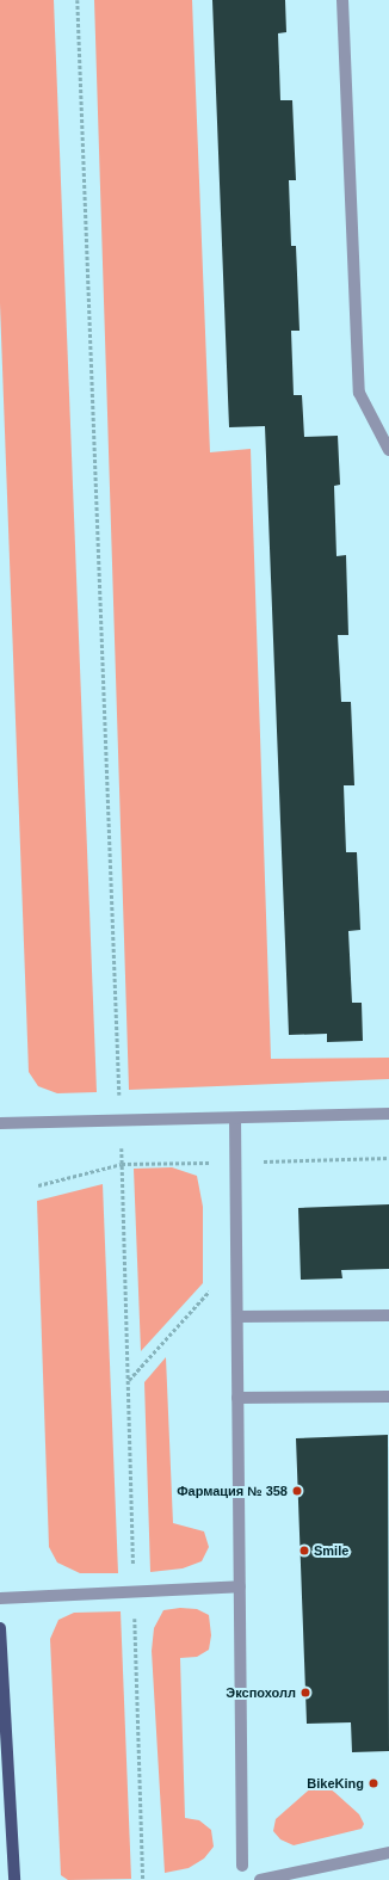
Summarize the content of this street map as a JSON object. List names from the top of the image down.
{
  "places": [
    "Фармация № 358",
    "Smile",
    "Экспохолл",
    "BikeKing"
  ]
}
